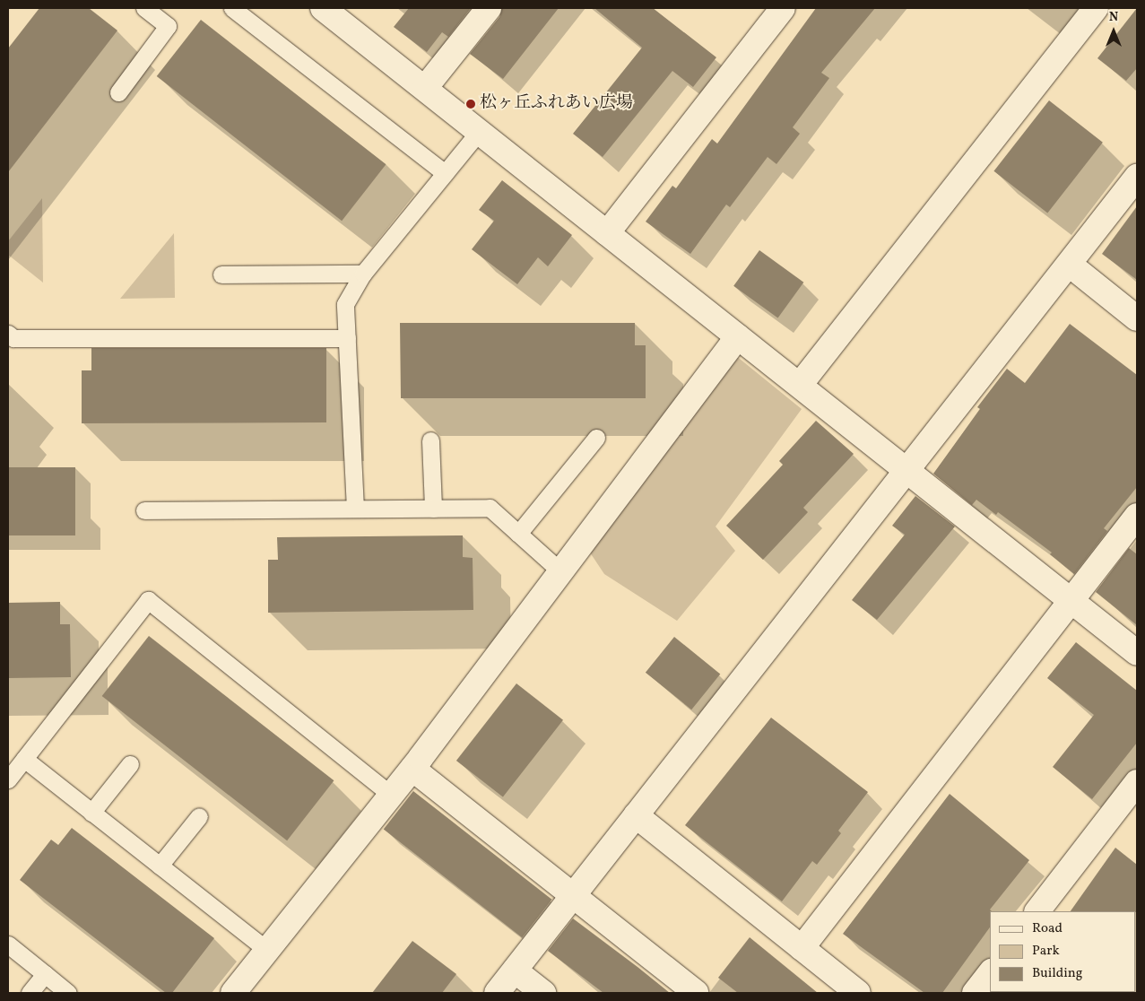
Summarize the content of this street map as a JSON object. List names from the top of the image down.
{
  "places": ["松ヶ丘ふれあい広場"],
  "legend": ["Road", "Park", "Building"],
  "north": "top"
}
